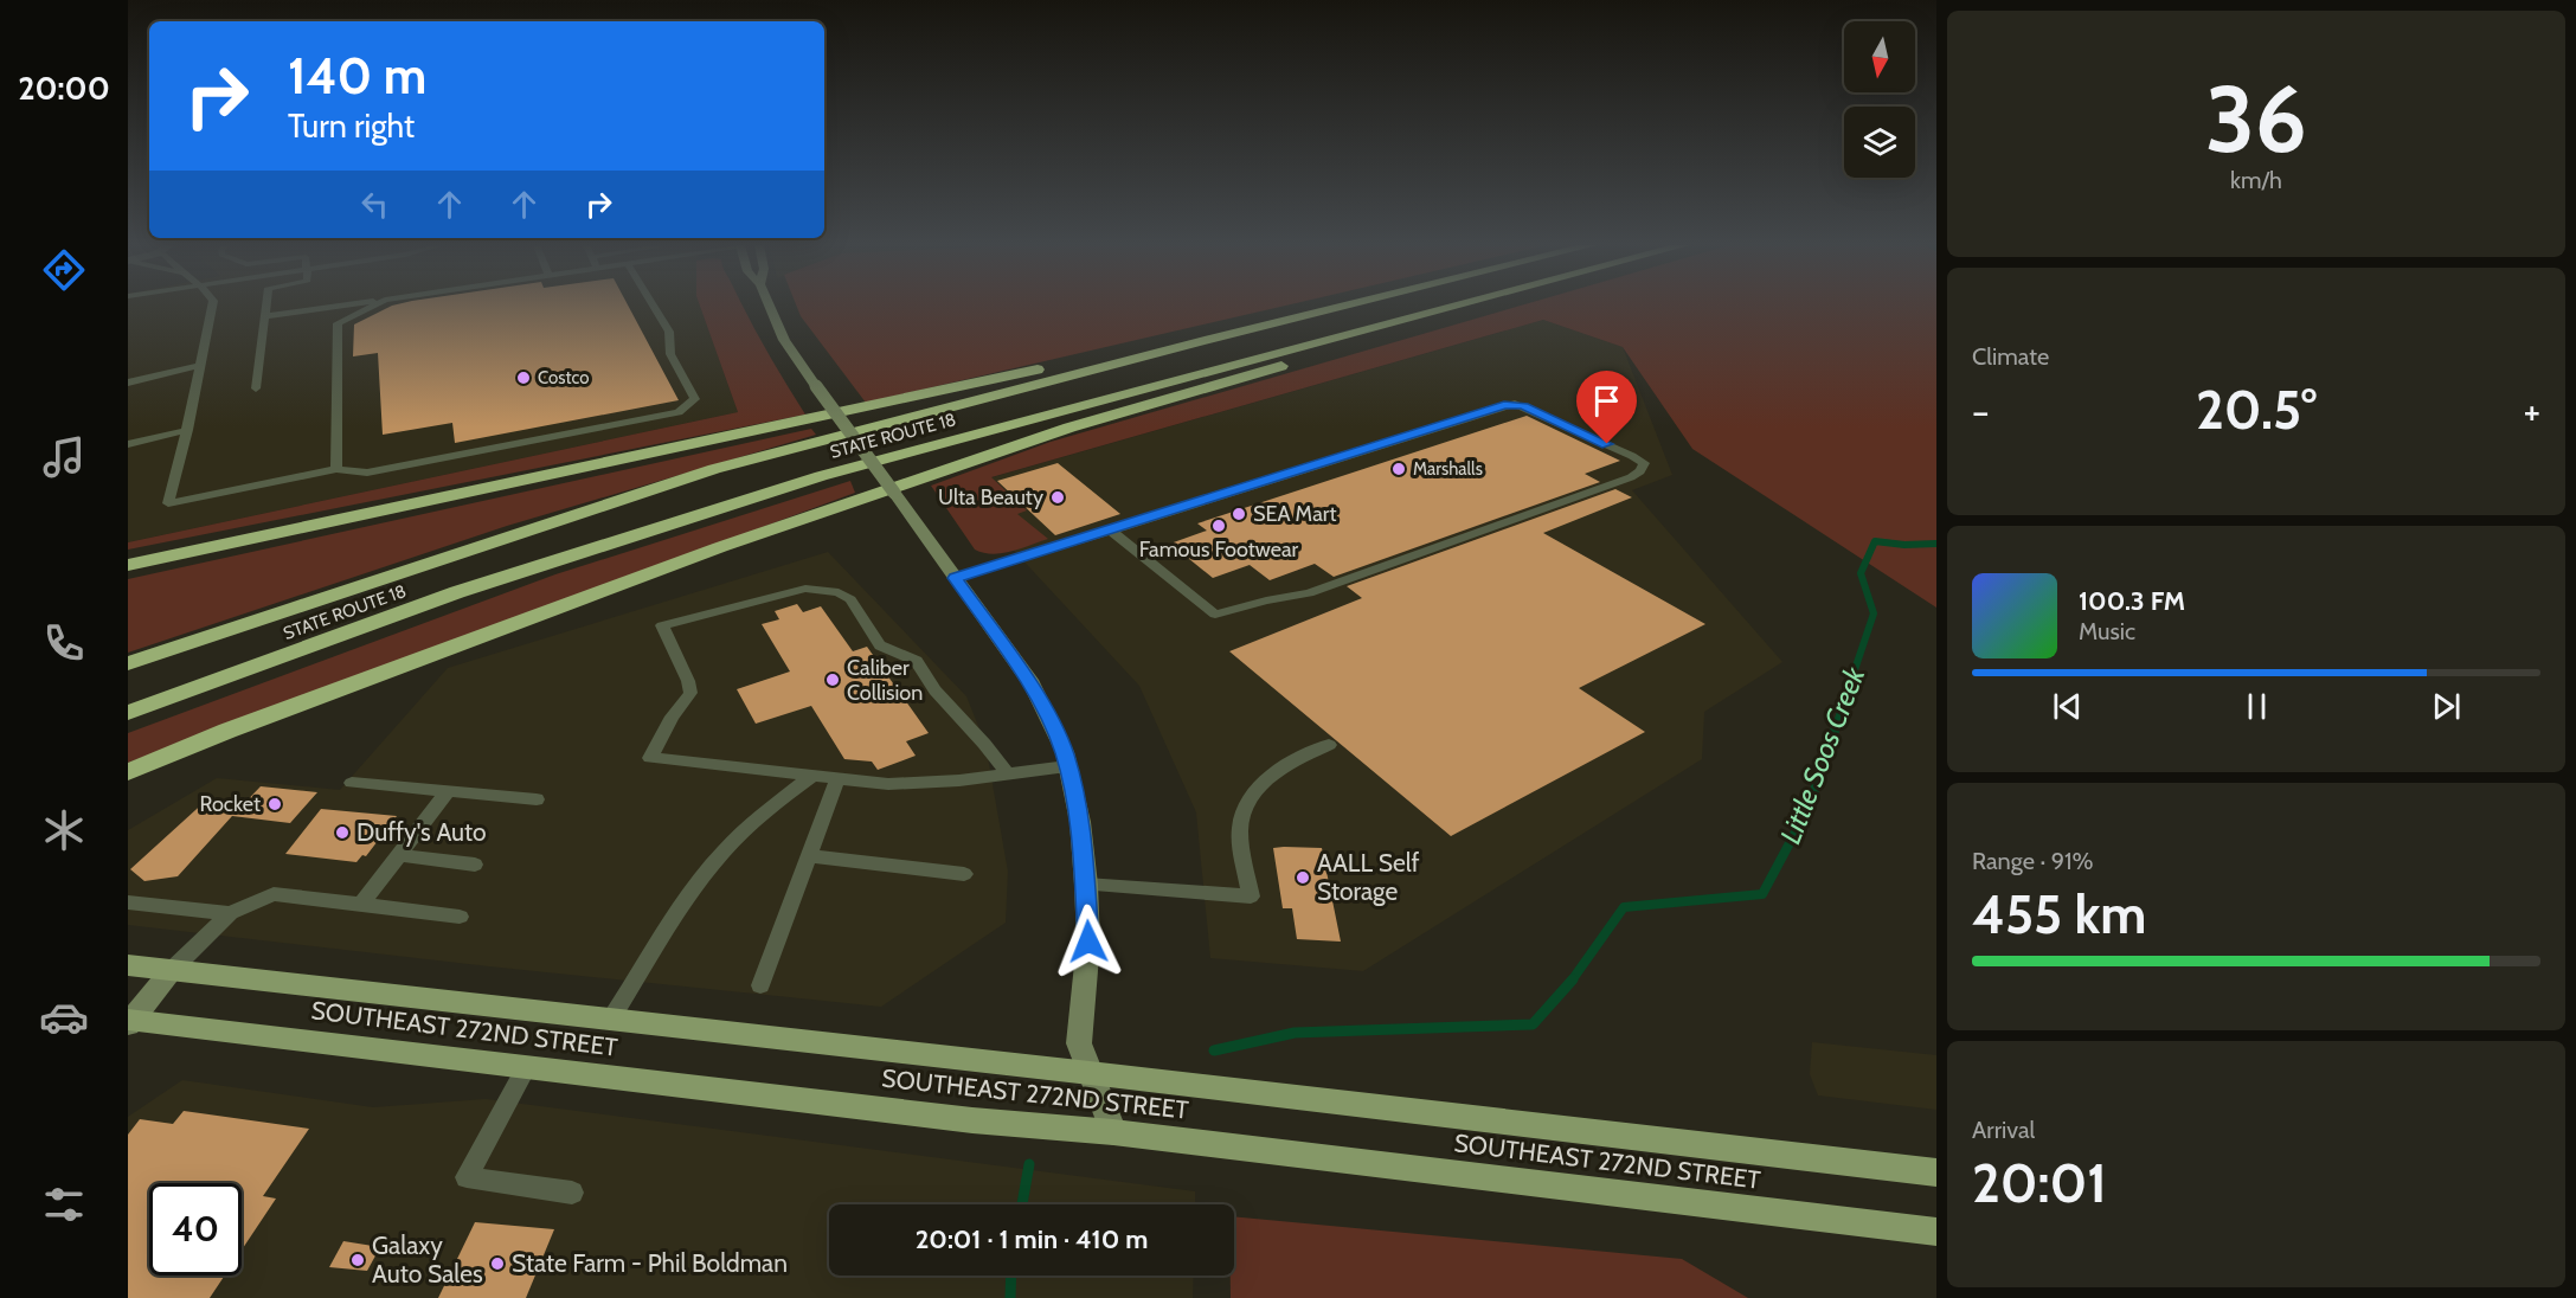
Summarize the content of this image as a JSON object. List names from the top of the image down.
{
  "streets": {
    "highway": ["STATE ROUTE 18"],
    "main road": ["SOUTHEAST 272ND STREET"]
  },
  "water": ["Little Soos Creek"],
  "places": [
    "Costco",
    "Marshalls",
    "Ulta Beauty",
    "SEA Mart",
    "Famous Footwear",
    "Caliber Collision",
    "Rocket",
    "Duffy's Auto",
    "AALL Self Storage",
    "Galaxy Auto Sales",
    "State Farm - Phil Boldman"
  ],
  "north": "bottom",
  "page": {
    "tabs": "20:00",
    "tile": [
      ["36", "km/h"],
      "Climate",
      ["Range · 91%", "455 km"],
      ["Arrival", "20:01"]
    ],
    "turn": ["140 m", "Turn right"],
    "heat": ["−", "20.5°", "+"],
    "song": ["100.3 FM", "Music"],
    "limit": "40",
    "trip": "20:01 · 1 min · 410 m"
  }
}
